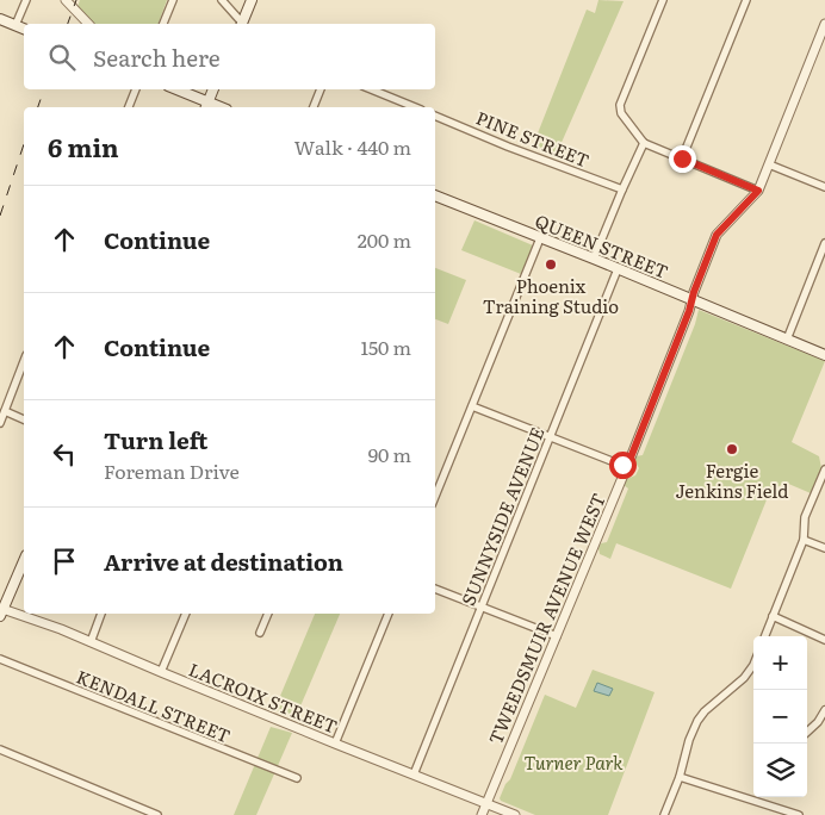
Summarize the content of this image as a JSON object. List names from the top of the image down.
{
  "streets": {
    "main road": ["QUEEN STREET"],
    "street": [
      "PINE STREET",
      "SUNNYSIDE AVENUE",
      "TWEEDSMUIR AVENUE WEST",
      "LACROIX STREET",
      "KENDALL STREET"
    ]
  },
  "crossings": [
    ["QUEEN STREET", "SUNNYSIDE AVENUE"],
    ["QUEEN STREET", "TWEEDSMUIR AVENUE WEST"],
    ["SUNNYSIDE AVENUE", "LACROIX STREET"],
    ["TWEEDSMUIR AVENUE WEST", "LACROIX STREET"]
  ],
  "parks": ["Turner Park"],
  "places": ["Phoenix Training Studio", "Fergie Jenkins Field"],
  "page": {
    "search": "Search here",
    "heading": ["6 min", "Walk · 440 m"],
    "list": [
      ["Continue", "200 m"],
      ["Continue", "150 m"],
      ["Turn left", "Foreman Drive", "90 m"],
      "Arrive at destination"
    ],
    "map_buttons": ["+", "−"]
  }
}
